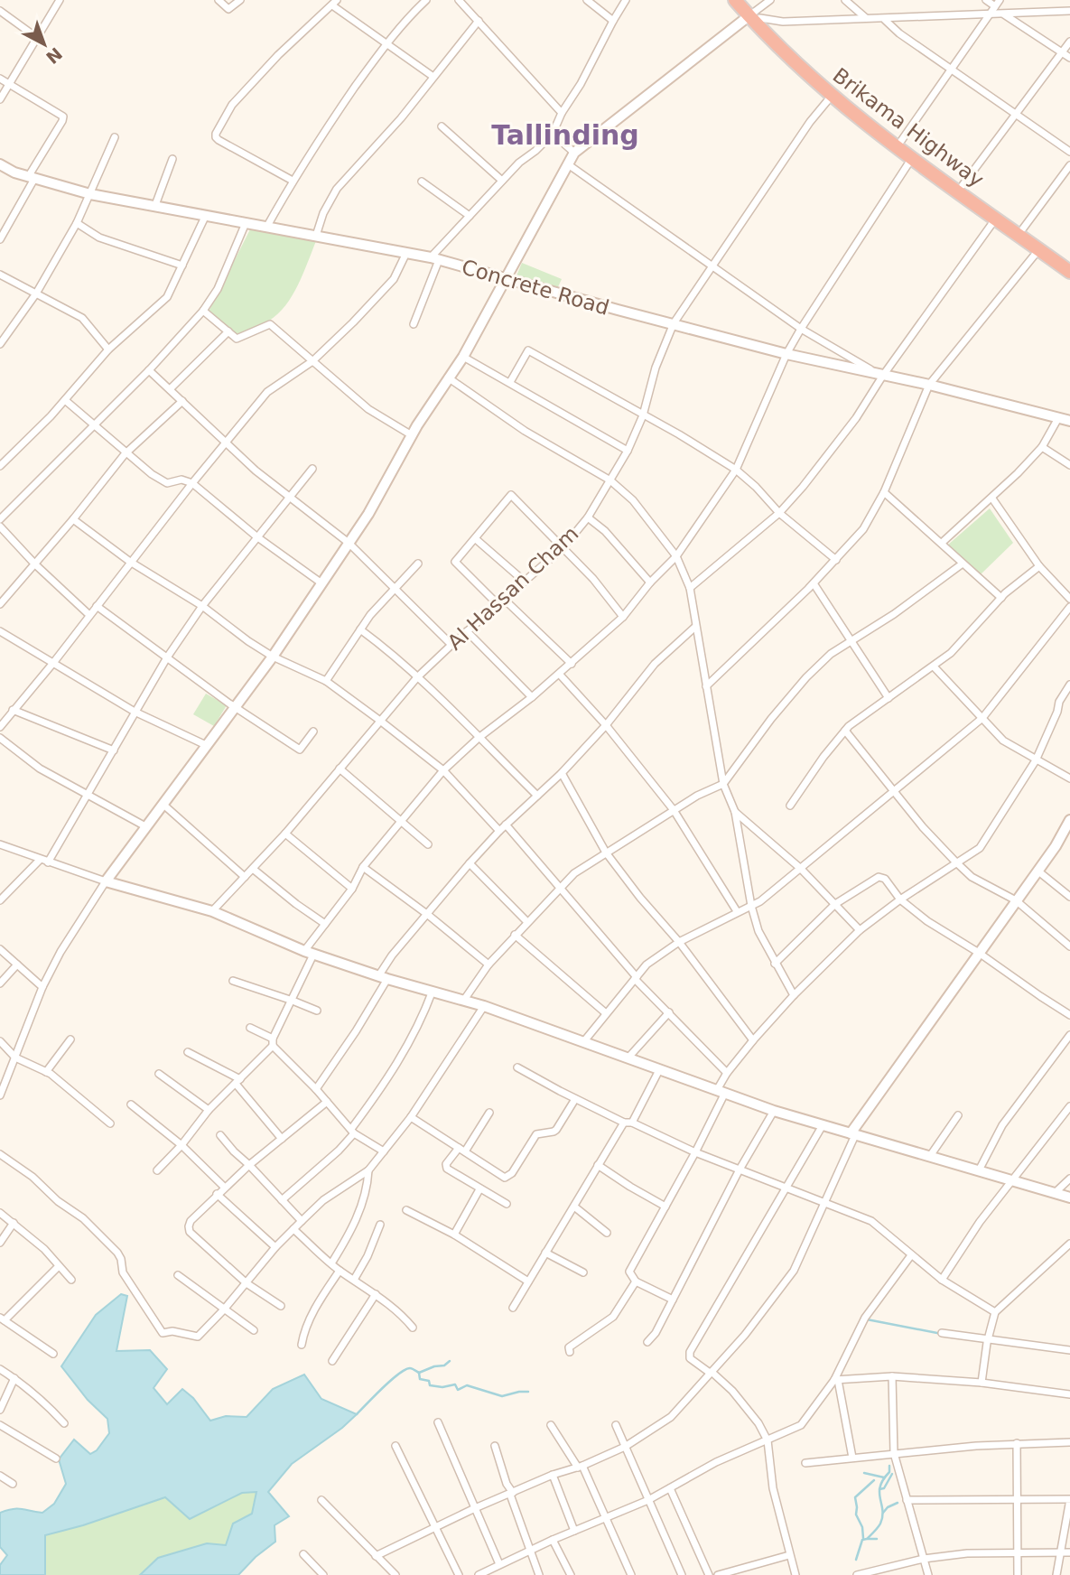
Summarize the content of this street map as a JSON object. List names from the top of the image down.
{
  "streets": {
    "highway": ["Brikama Highway"],
    "street": ["Concrete Road", "Al Hassan Cham"]
  },
  "crossings": [
    ["Brikama Highway", "Al Hassan Cham"],
    ["Concrete Road", "Al Hassan Cham"]
  ],
  "districts": ["Tallinding"],
  "north": "bottom right"
}
